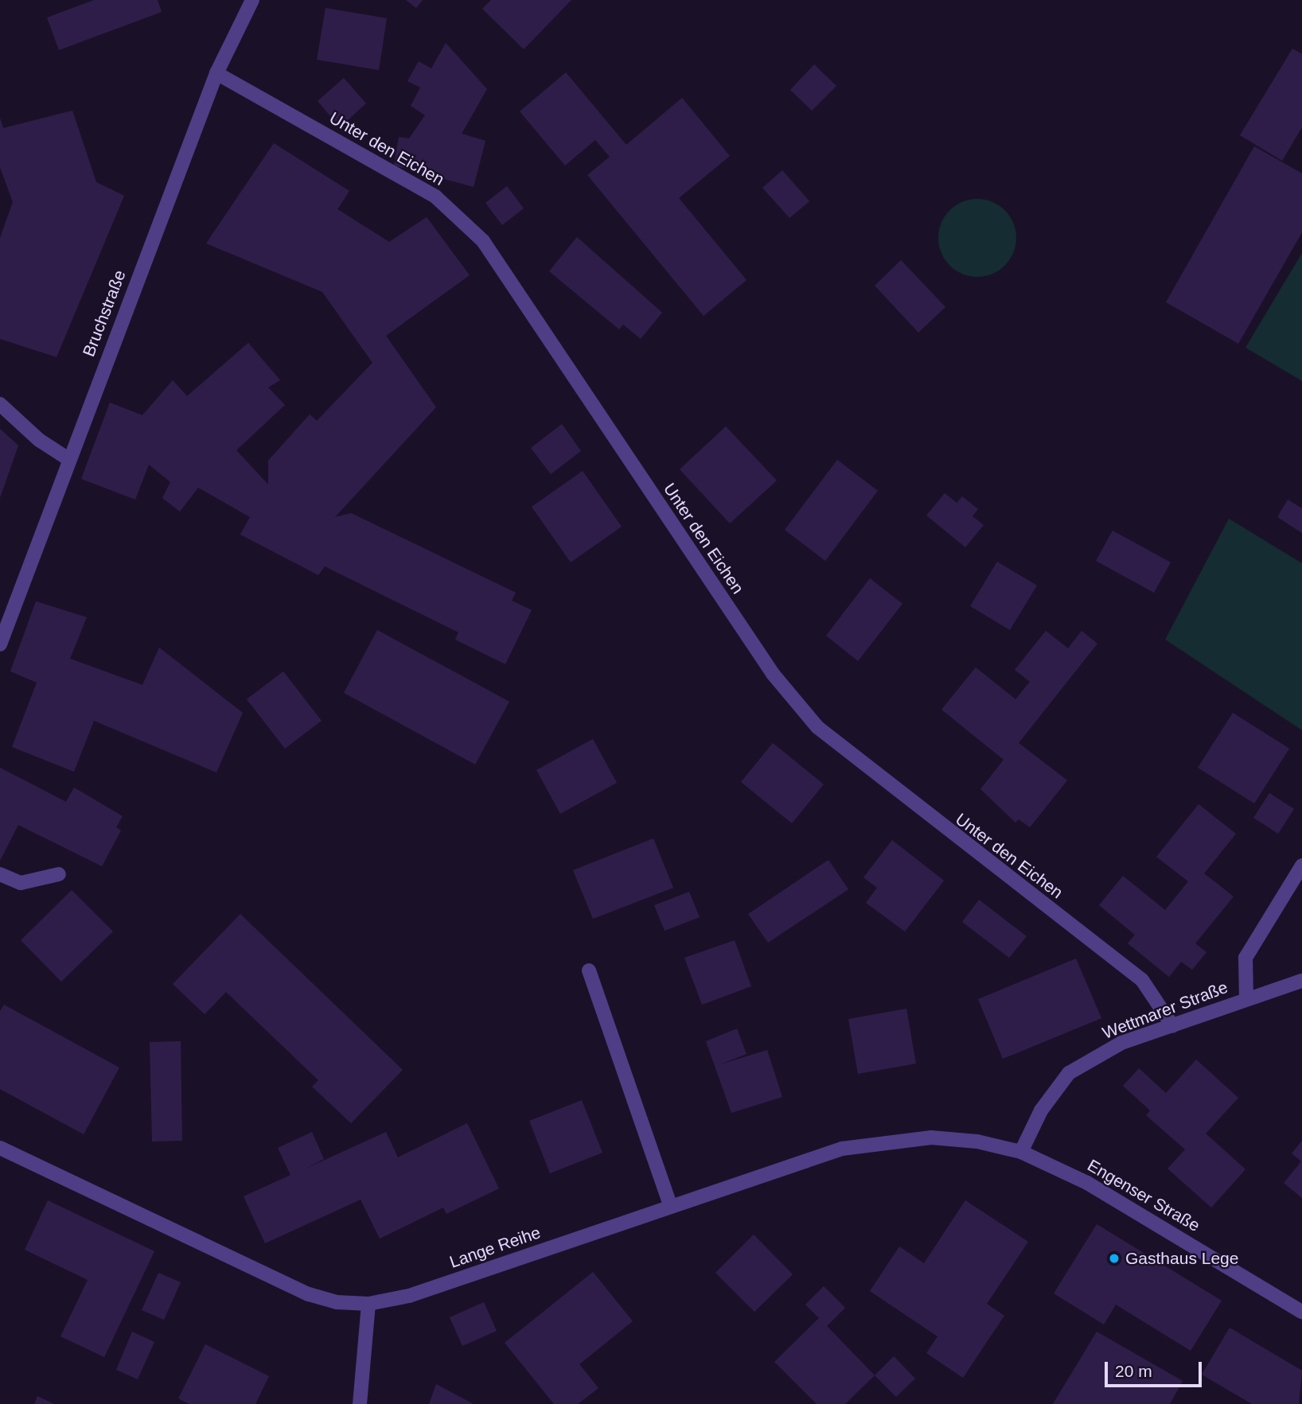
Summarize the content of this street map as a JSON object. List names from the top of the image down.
{
  "streets": {
    "street": [
      "Unter den Eichen",
      "Bruchstraße",
      "Wettmarer Straße",
      "Engenser Straße",
      "Lange Reihe"
    ]
  },
  "crossings": [
    ["Unter den Eichen", "Bruchstraße"],
    ["Unter den Eichen", "Wettmarer Straße"],
    ["Wettmarer Straße", "Engenser Straße"],
    ["Wettmarer Straße", "Lange Reihe"],
    ["Engenser Straße", "Lange Reihe"]
  ],
  "places": ["Gasthaus Lege"],
  "scale_bar": "20 m"
}
